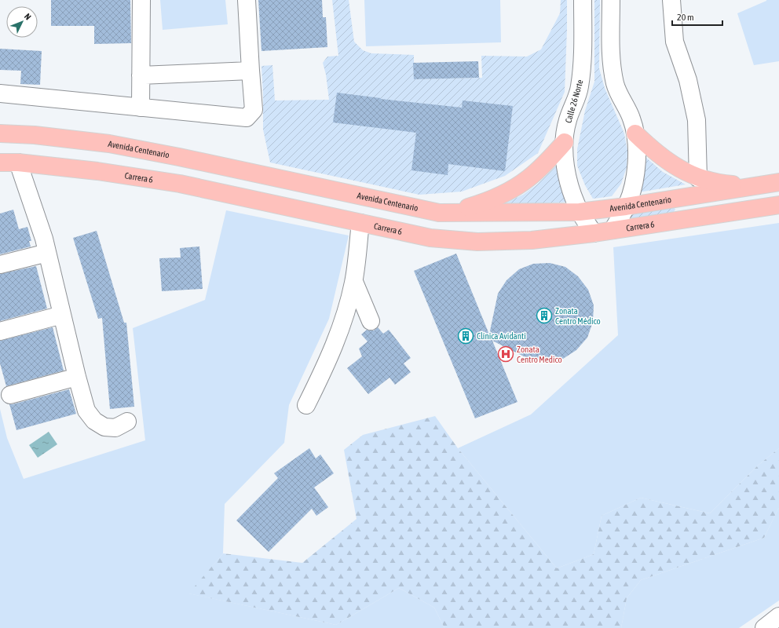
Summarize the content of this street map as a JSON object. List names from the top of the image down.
{
  "streets": {
    "main road": ["Avenida Centenario", "Carrera 6"],
    "street": ["Calle 26 Norte"]
  },
  "crossings": [
    ["Calle 26 Norte", "Avenida Centenario"],
    ["Calle 26 Norte", "Carrera 6"]
  ],
  "places": {
    "building": ["Zonata Centro Médico", "Clínica Avidanti"],
    "hospital": ["Zonata Centro Medico"]
  },
  "scale_bar": "20 m",
  "north": "top right"
}
